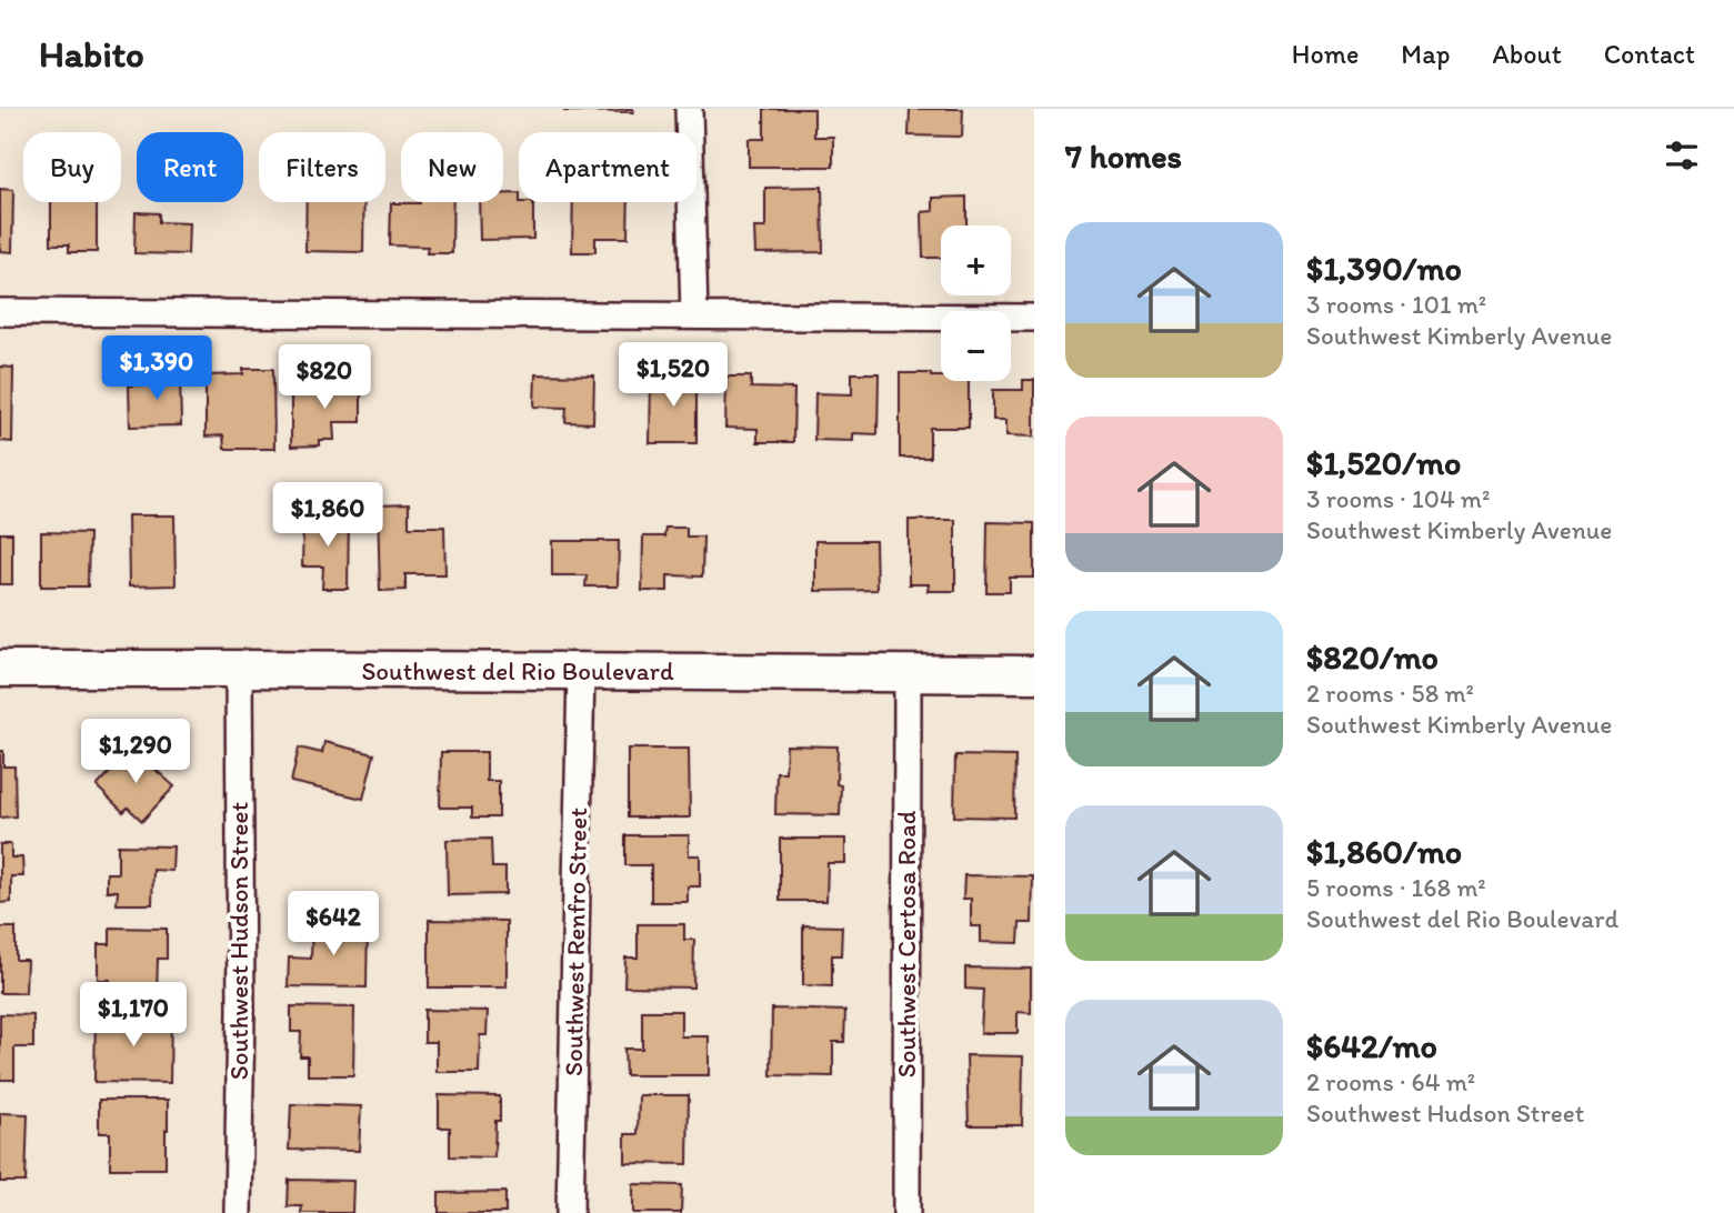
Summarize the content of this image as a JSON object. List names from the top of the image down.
{
  "streets": {
    "street": [
      "Southwest del Rio Boulevard",
      "Southwest Hudson Street",
      "Southwest Renfro Street",
      "Southwest Certosa Road"
    ]
  },
  "crossings": [
    ["Southwest del Rio Boulevard", "Southwest Hudson Street"],
    ["Southwest del Rio Boulevard", "Southwest Renfro Street"],
    ["Southwest del Rio Boulevard", "Southwest Certosa Road"]
  ],
  "page": {
    "header": "Habito",
    "nav": [
      "Home",
      "Map",
      "About",
      "Contact"
    ],
    "heading": "7 homes",
    "chip": [
      "Buy",
      "Rent",
      "Filters",
      "New",
      "Apartment"
    ],
    "list": [
      {
        "name": "$1,390/mo",
        "note": "3 rooms · 101 m² · Southwest Kimberly Avenue"
      },
      {
        "name": "$1,520/mo",
        "note": "3 rooms · 104 m² · Southwest Kimberly Avenue"
      },
      {
        "name": "$820/mo",
        "note": "2 rooms · 58 m² · Southwest Kimberly Avenue"
      },
      {
        "name": "$1,860/mo",
        "note": "5 rooms · 168 m² · Southwest del Rio Boulevard"
      },
      {
        "name": "$642/mo",
        "note": "2 rooms · 64 m² · Southwest Hudson Street"
      }
    ],
    "map_buttons": ["+", "−"],
    "price": [
      "$1,390",
      "$1,520",
      "$820",
      "$1,860",
      "$1,290",
      "$642",
      "$1,170"
    ]
  }
}
